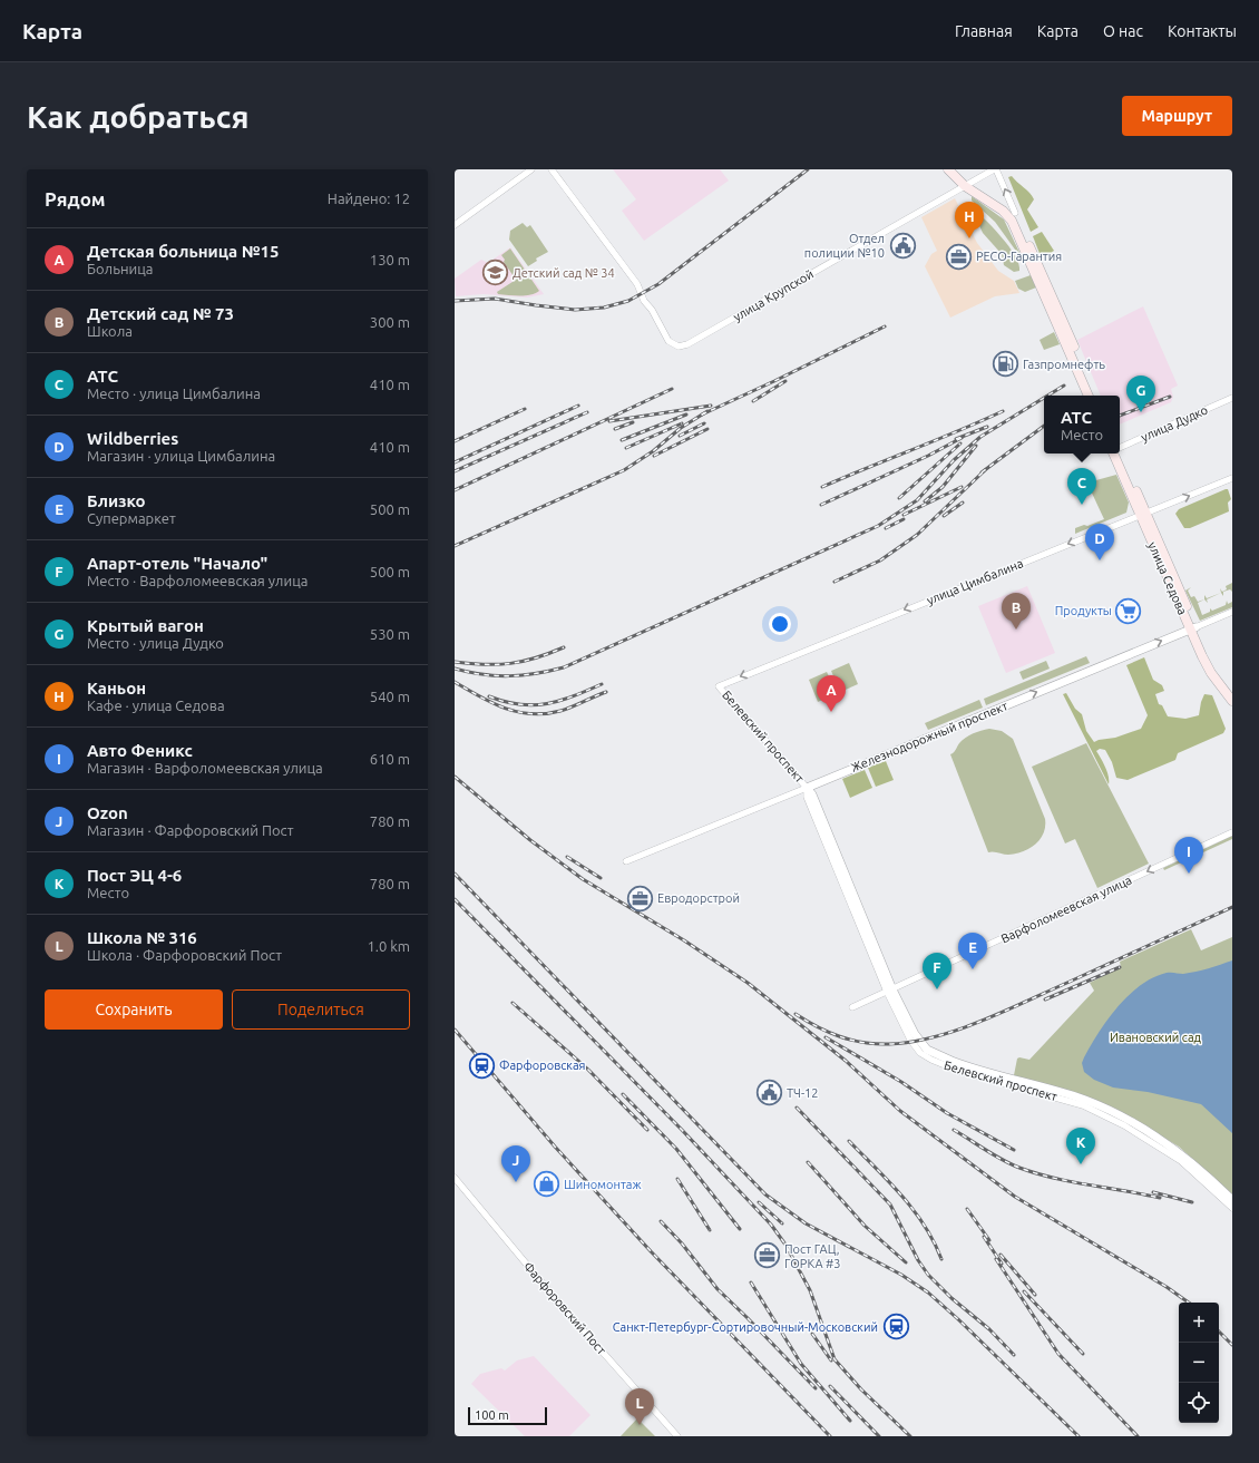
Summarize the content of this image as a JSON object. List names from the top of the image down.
{
  "streets": {
    "main road": ["улица Седова"],
    "street": [
      "улица Крупской",
      "улица Дудко",
      "улица Цимбалина",
      "Белевский проспект",
      "Железнодорожный проспект",
      "Варфоломеевская улица",
      "Фарфоровский Пост"
    ]
  },
  "crossings": [
    ["улица Седова", "улица Цимбалина"],
    ["улица Седова", "Железнодорожный проспект"],
    ["улица Цимбалина", "Белевский проспект"],
    ["Белевский проспект", "Железнодорожный проспект"],
    ["Белевский проспект", "Варфоломеевская улица"]
  ],
  "one_way": ["Железнодорожный проспект", "Варфоломеевская улица"],
  "parks": ["Ивановский сад"],
  "places": {
    "public building": ["Отдел полиции №10", "ТЧ-12"],
    "office": ["РЕСО-Гарантия", "Евродорстрой", "Пост ГАЦ, ГОРКА #3"],
    "school or university": ["Детский сад № 34"],
    "fuel station": ["Газпромнефть"],
    "supermarket": ["Продукты"],
    "station": ["Фарфоровская", "Санкт-Петербург-Сортировочный-Московский"],
    "shop": ["Шиномонтаж"]
  },
  "scale_bar": "100 m",
  "page": {
    "header": "Карта",
    "nav": [
      "Главная",
      "Карта",
      "О нас",
      "Контакты"
    ],
    "buttons": [
      "Маршрут",
      ["Сохранить", "Поделиться"]
    ],
    "title": "Как добраться",
    "heading": ["Рядом", "Найдено: 12"],
    "pins": [
      "H",
      "G",
      "C",
      "D",
      "B",
      "A",
      "I",
      "E",
      "F",
      "K",
      "J",
      "L"
    ],
    "list": [
      {
        "mark": "A",
        "name": "Детская больница №15",
        "note": "Больница",
        "value": "130 m"
      },
      {
        "mark": "B",
        "name": "Детский сад № 73",
        "note": "Школа",
        "value": "300 m"
      },
      {
        "mark": "C",
        "name": "АТС",
        "note": "Место · улица Цимбалина",
        "value": "410 m"
      },
      {
        "mark": "D",
        "name": "Wildberries",
        "note": "Магазин · улица Цимбалина",
        "value": "410 m"
      },
      {
        "mark": "E",
        "name": "Близко",
        "note": "Супермаркет",
        "value": "500 m"
      },
      {
        "mark": "F",
        "name": "Апарт-отель \"Начало\"",
        "note": "Место · Варфоломеевская улица",
        "value": "500 m"
      },
      {
        "mark": "G",
        "name": "Крытый вагон",
        "note": "Место · улица Дудко",
        "value": "530 m"
      },
      {
        "mark": "H",
        "name": "Каньон",
        "note": "Кафе · улица Седова",
        "value": "540 m"
      },
      {
        "mark": "I",
        "name": "Авто Феникс",
        "note": "Магазин · Варфоломеевская улица",
        "value": "610 m"
      },
      {
        "mark": "J",
        "name": "Ozon",
        "note": "Магазин · Фарфоровский Пост",
        "value": "780 m"
      },
      {
        "mark": "K",
        "name": "Пост ЭЦ 4-6",
        "note": "Место",
        "value": "780 m"
      },
      {
        "mark": "L",
        "name": "Школа № 316",
        "note": "Школа · Фарфоровский Пост",
        "value": "1.0 km"
      }
    ],
    "popup": ["АТС", "Место"],
    "map_buttons": ["+", "−"],
    "scale": "100 m"
  }
}
